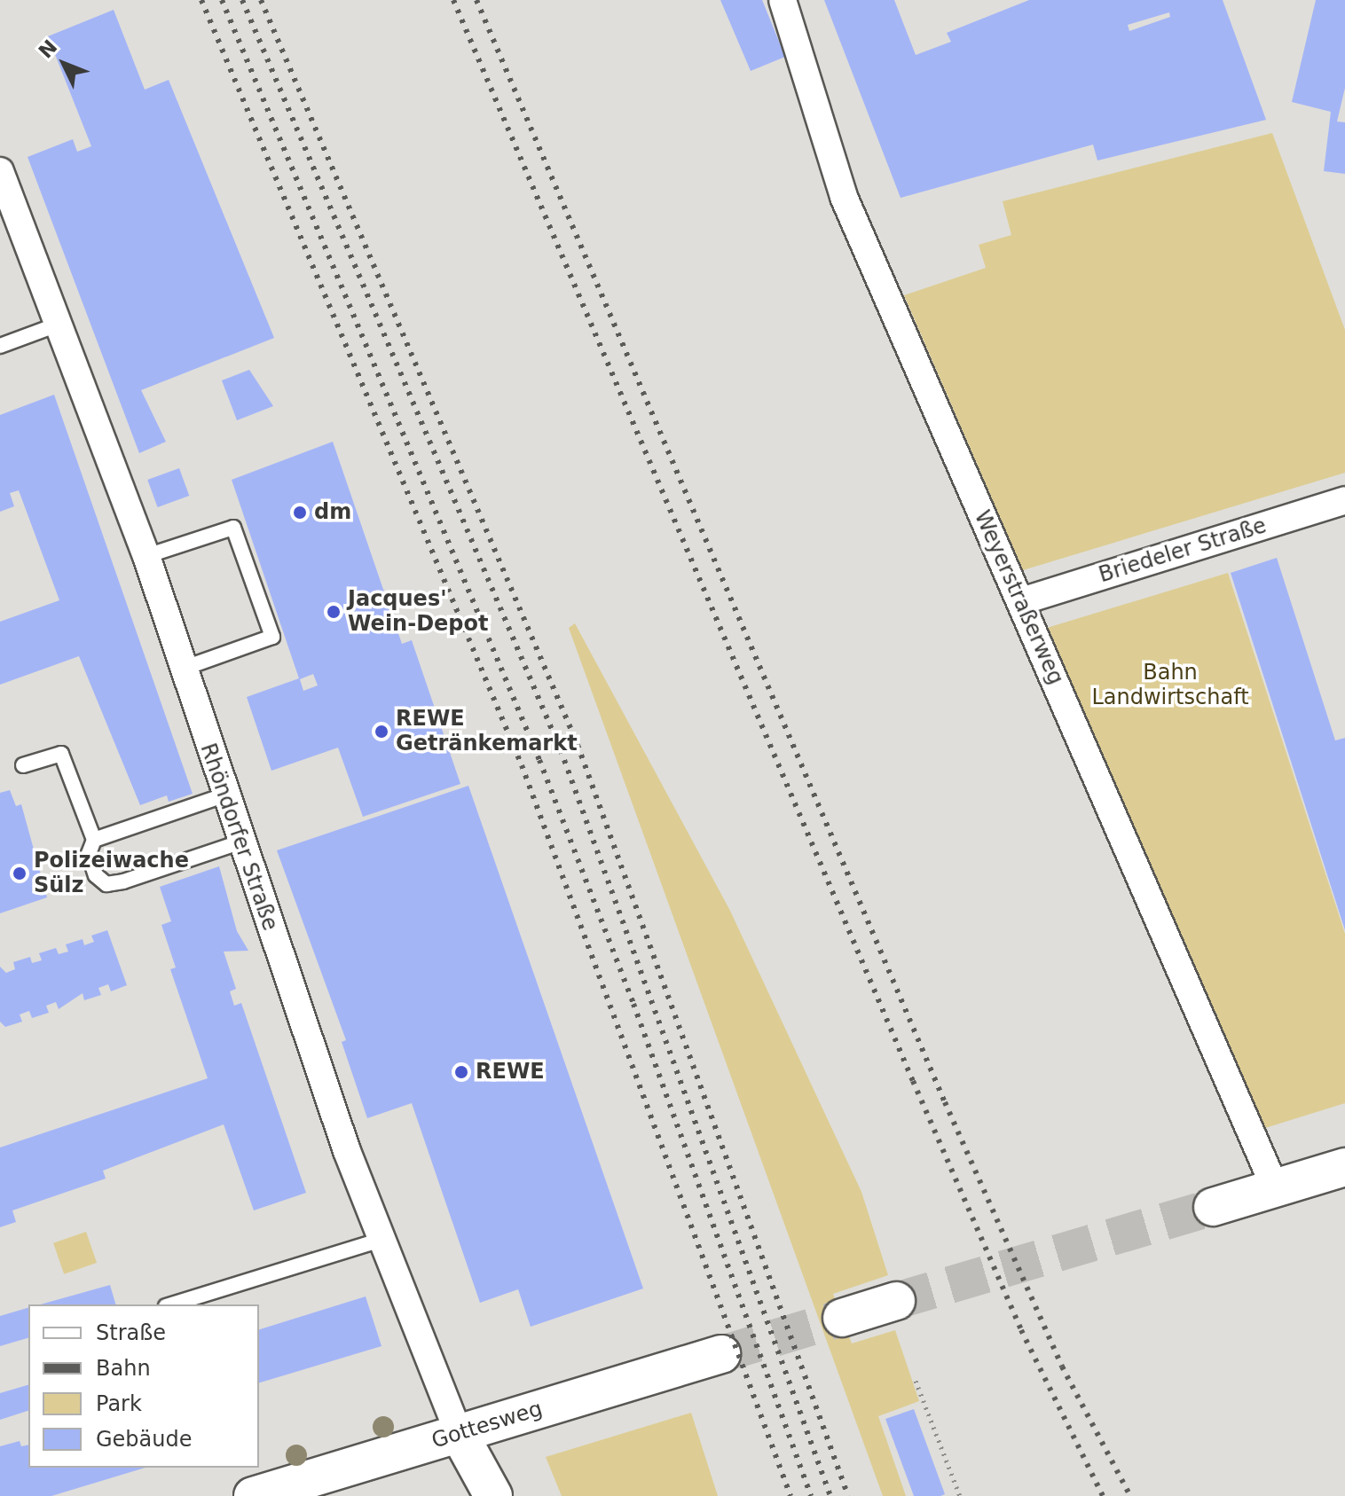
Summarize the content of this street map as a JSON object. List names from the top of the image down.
{
  "streets": {
    "street": [
      "Briedeler Straße",
      "Weyerstraßerweg",
      "Rhöndorfer Straße",
      "Gottesweg"
    ]
  },
  "crossings": [
    ["Briedeler Straße", "Weyerstraßerweg"],
    ["Rhöndorfer Straße", "Gottesweg"]
  ],
  "parks": ["Bahn Landwirtschaft"],
  "places": [
    "dm",
    "Jacques' Wein-Depot",
    "REWE Getränkemarkt",
    "Polizeiwache Sülz",
    "REWE"
  ],
  "legend": [
    "Straße",
    "Bahn",
    "Park",
    "Gebäude"
  ],
  "north": "top left"
}
